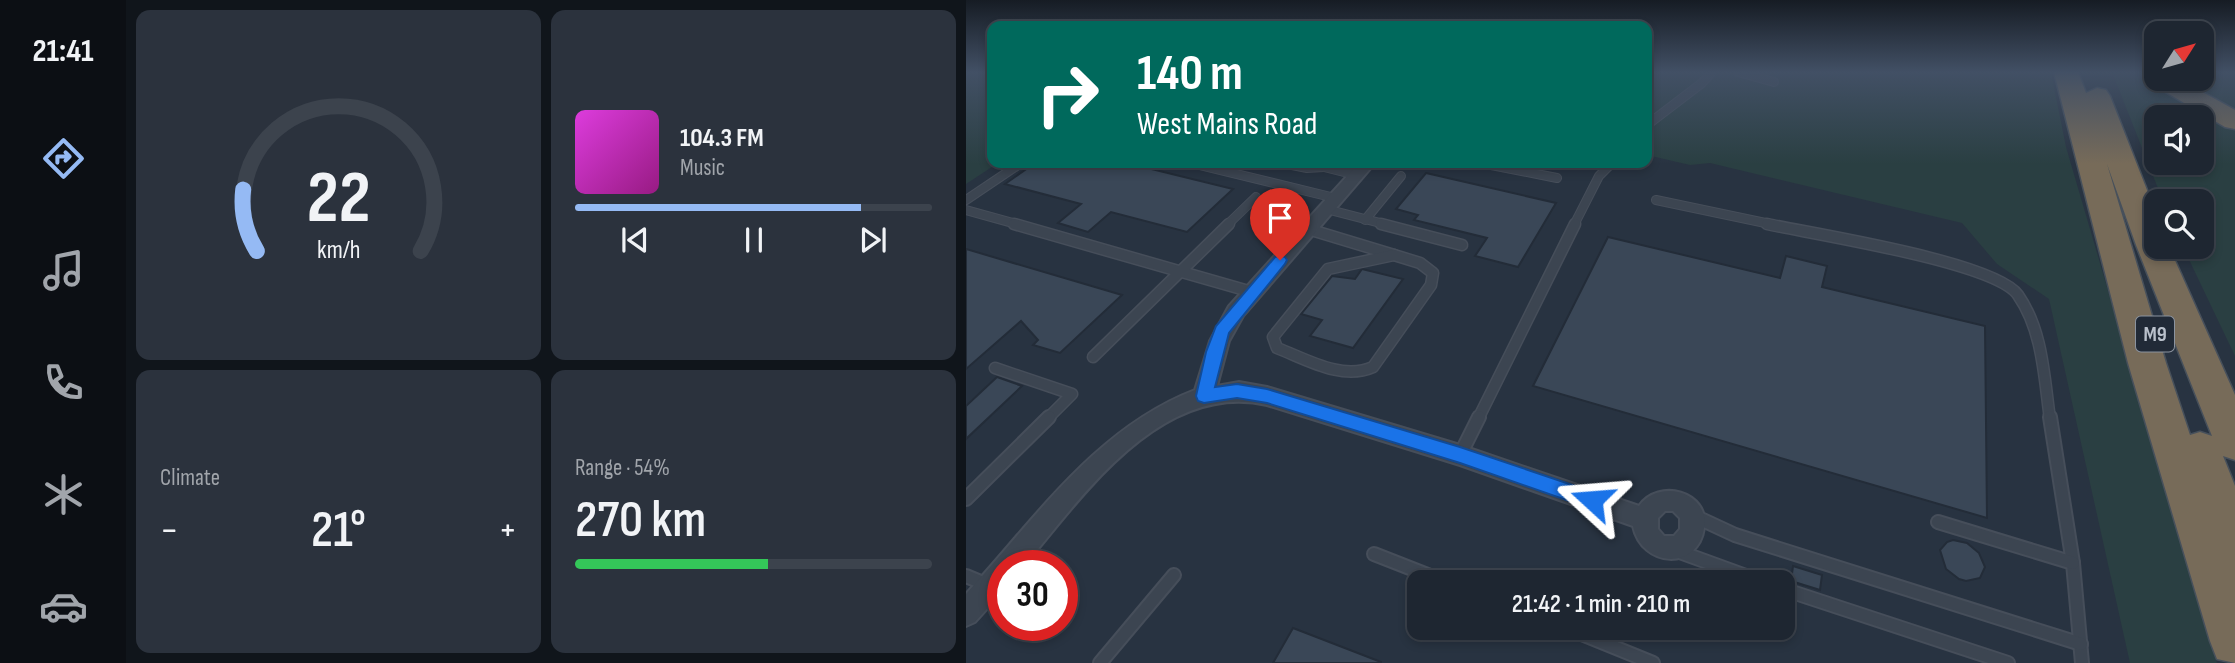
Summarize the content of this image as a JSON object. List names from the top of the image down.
{
  "streets": {
    "highway": ["M9"]
  },
  "north": "top right",
  "page": {
    "tabs": "21:41",
    "turn": ["140 m", "West Mains Road"],
    "song": ["104.3 FM", "Music"],
    "tile": [
      "Climate",
      ["Range · 54%", "270 km"]
    ],
    "heat": ["−", "21°", "+"],
    "limit": "30",
    "trip": "21:42 · 1 min · 210 m",
    "gauge": ["22", "km/h"]
  }
}
